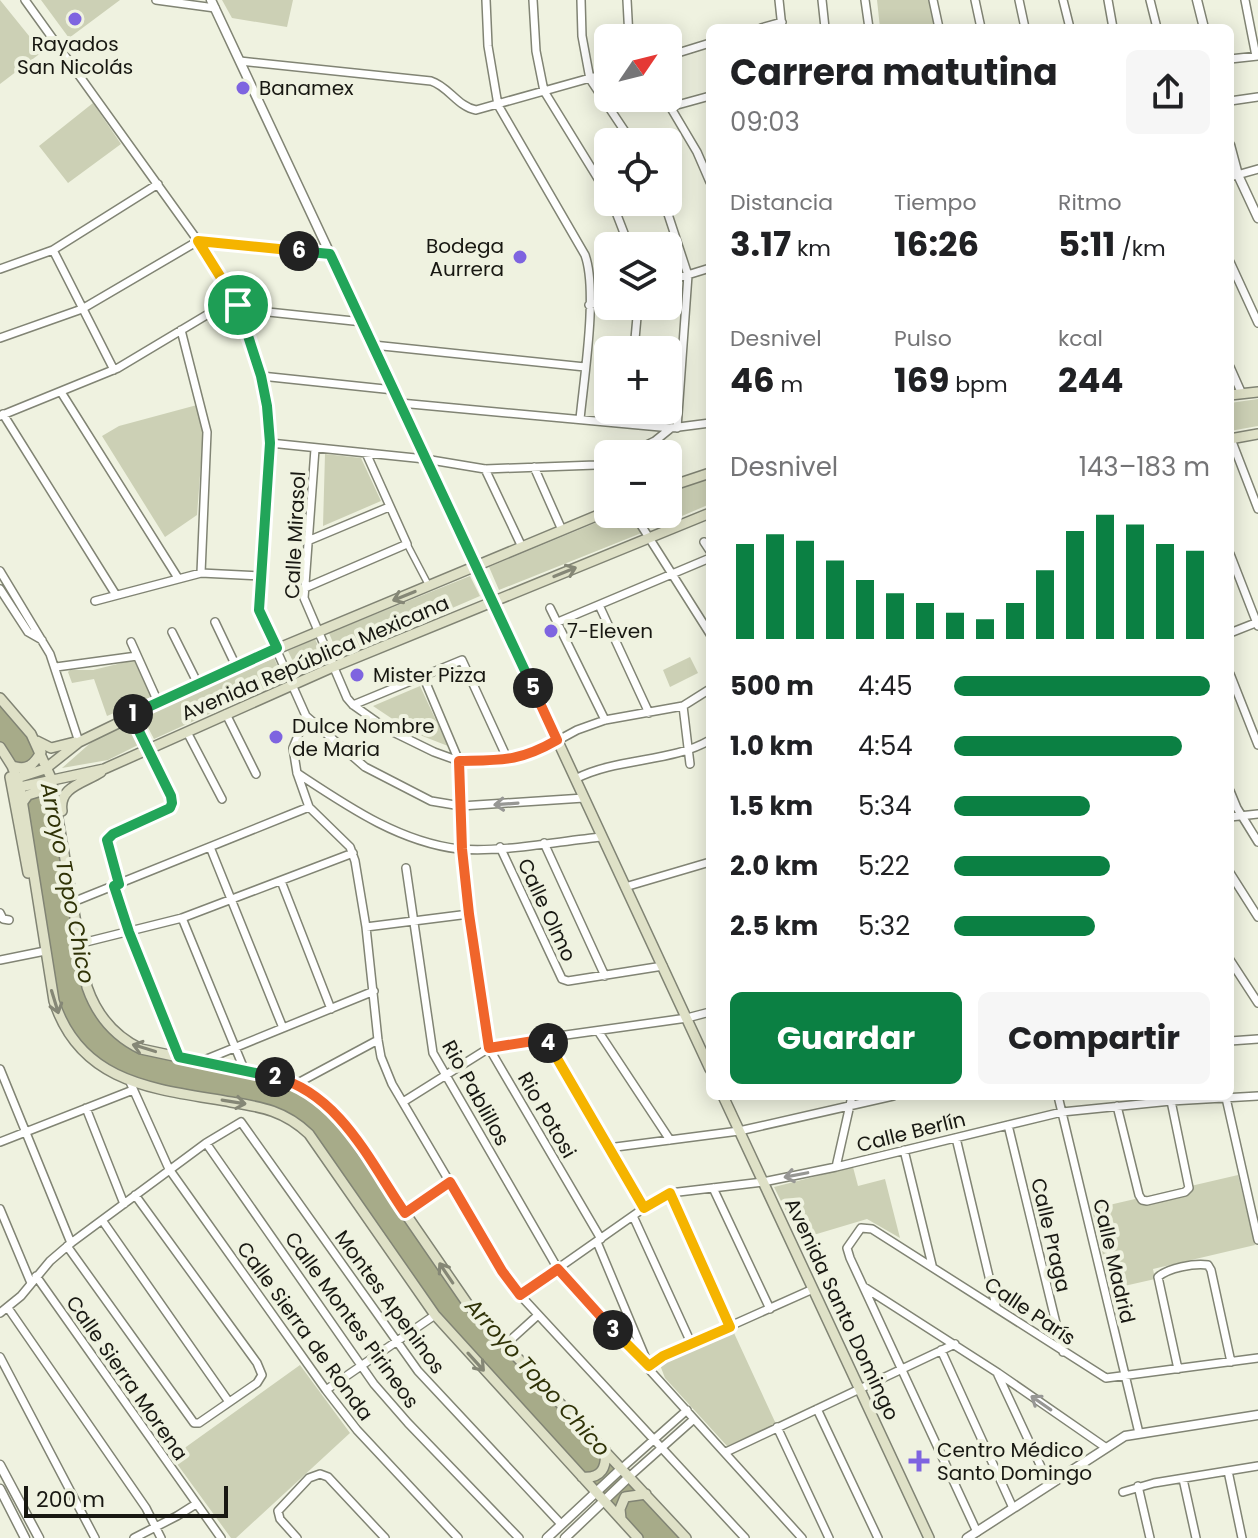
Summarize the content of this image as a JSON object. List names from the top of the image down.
{
  "streets": {
    "main road": ["Avenida República Mexicana", "Avenida Santo Domingo"],
    "street": [
      "Calle Mirasol",
      "Calle Olmo",
      "Rio Pablillos",
      "Rio Potosi",
      "Calle Berlín",
      "Calle Praga",
      "Calle Madrid",
      "Montes Apeninos",
      "Calle París",
      "Calle Montes Pirineos",
      "Calle Sierra de Ronda",
      "Calle Sierra Morena"
    ]
  },
  "crossings": [
    ["Calle Mirasol", "Avenida República Mexicana"],
    ["Calle Mirasol", "Rio Potosi"],
    ["Rio Pablillos", "Rio Potosi"],
    ["Calle Berlín", "Calle Praga"],
    ["Calle Berlín", "Calle Madrid"],
    ["Calle Berlín", "Avenida Santo Domingo"],
    ["Calle Praga", "Calle París"],
    ["Calle Madrid", "Calle París"],
    ["Montes Apeninos", "Calle Montes Pirineos"]
  ],
  "water": ["Arroyo Topo Chico"],
  "places": {
    "other": [
      "Rayados San Nicolás",
      "Banamex",
      "Bodega Aurrera",
      "7-Eleven",
      "Mister Pizza",
      "Dulce Nombre de Maria"
    ],
    "health": ["Centro Médico Santo Domingo"]
  },
  "scale_bar": "200 m",
  "north": "top right",
  "page": {
    "map_buttons": ["+", "−"],
    "heading": ["Carrera matutina", "09:03"],
    "stats": [
      ["Distancia", "3.17 km"],
      ["Tiempo", "16:26"],
      ["Ritmo", "5:11 /km"],
      ["Desnivel", "46 m"],
      ["Pulso", "169 bpm"],
      ["kcal", "244"]
    ],
    "pins": [
      "6",
      "5",
      "1",
      "4",
      "2",
      "3"
    ],
    "chart": ["Desnivel", "143–183 m"],
    "list": [
      {
        "name": "500 m",
        "note": "4:45"
      },
      {
        "name": "1.0 km",
        "note": "4:54"
      },
      {
        "name": "1.5 km",
        "note": "5:34"
      },
      {
        "name": "2.0 km",
        "note": "5:22"
      },
      {
        "name": "2.5 km",
        "note": "5:32"
      }
    ],
    "buttons": ["Guardar", "Compartir"],
    "scale": "200 m"
  }
}
